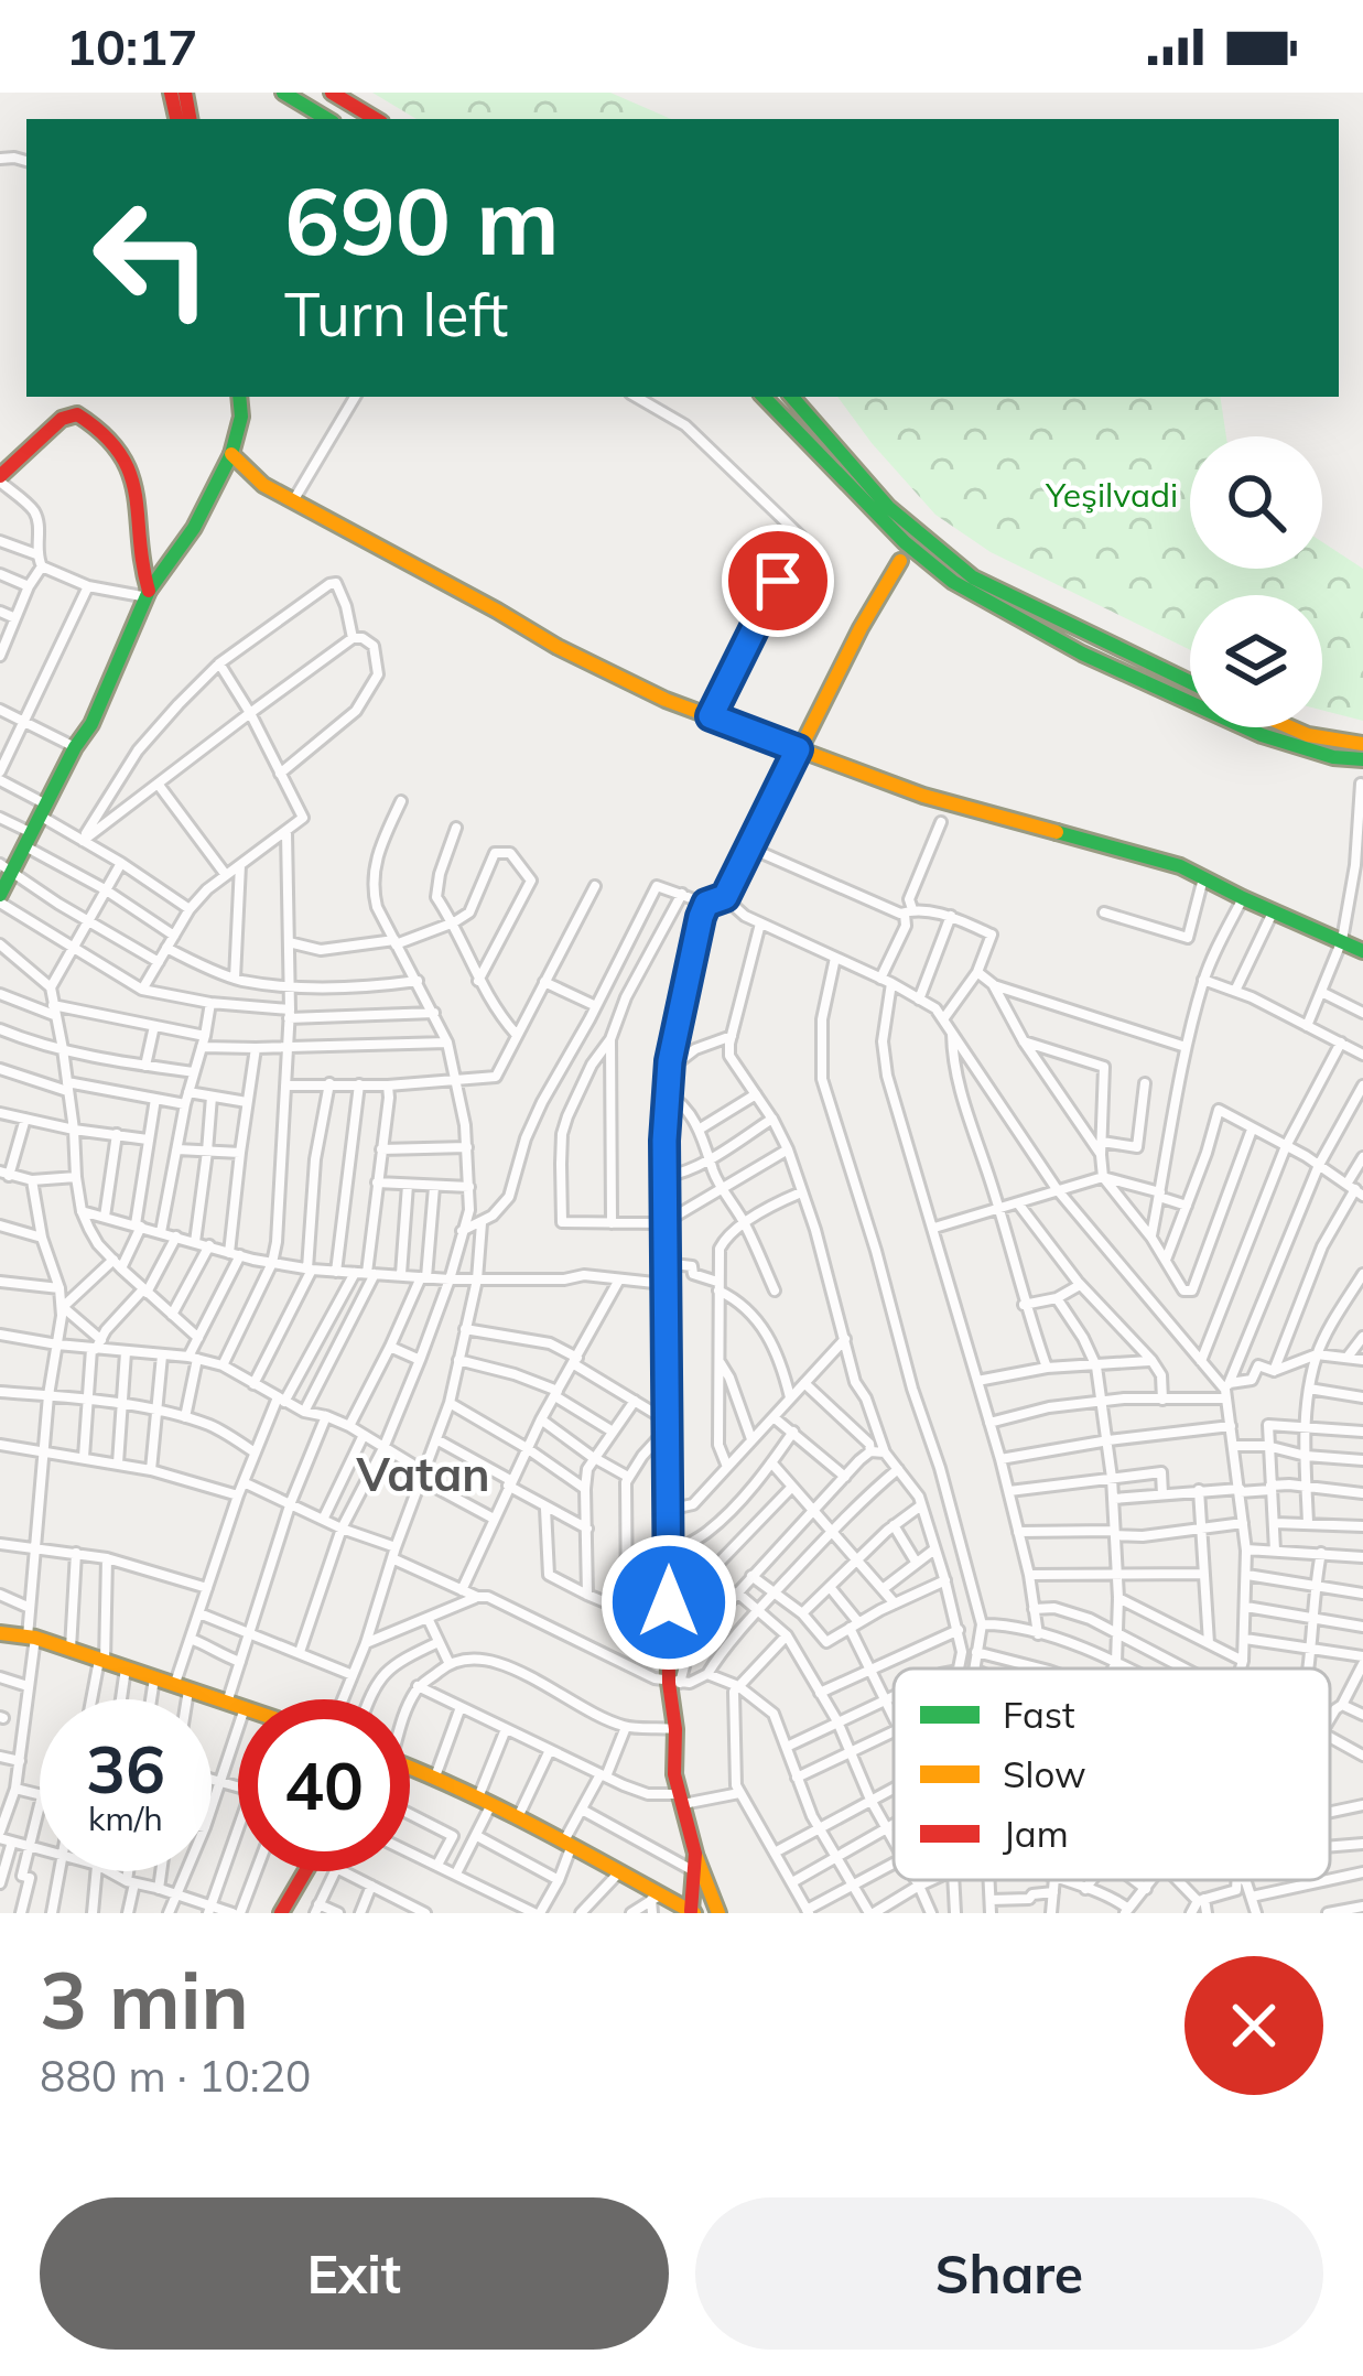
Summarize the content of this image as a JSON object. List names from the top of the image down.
{
  "districts": ["Vatan"],
  "parks": ["Yeşilvadi"],
  "legend": ["Fast", "Slow", "Jam"],
  "page": {
    "status": "10:17",
    "turn": ["690 m", "Turn left"],
    "speed": "36 km/h",
    "limit": "40",
    "heading": ["3 min", "880 m · 10:20"],
    "buttons": ["Exit", "Share"]
  }
}
